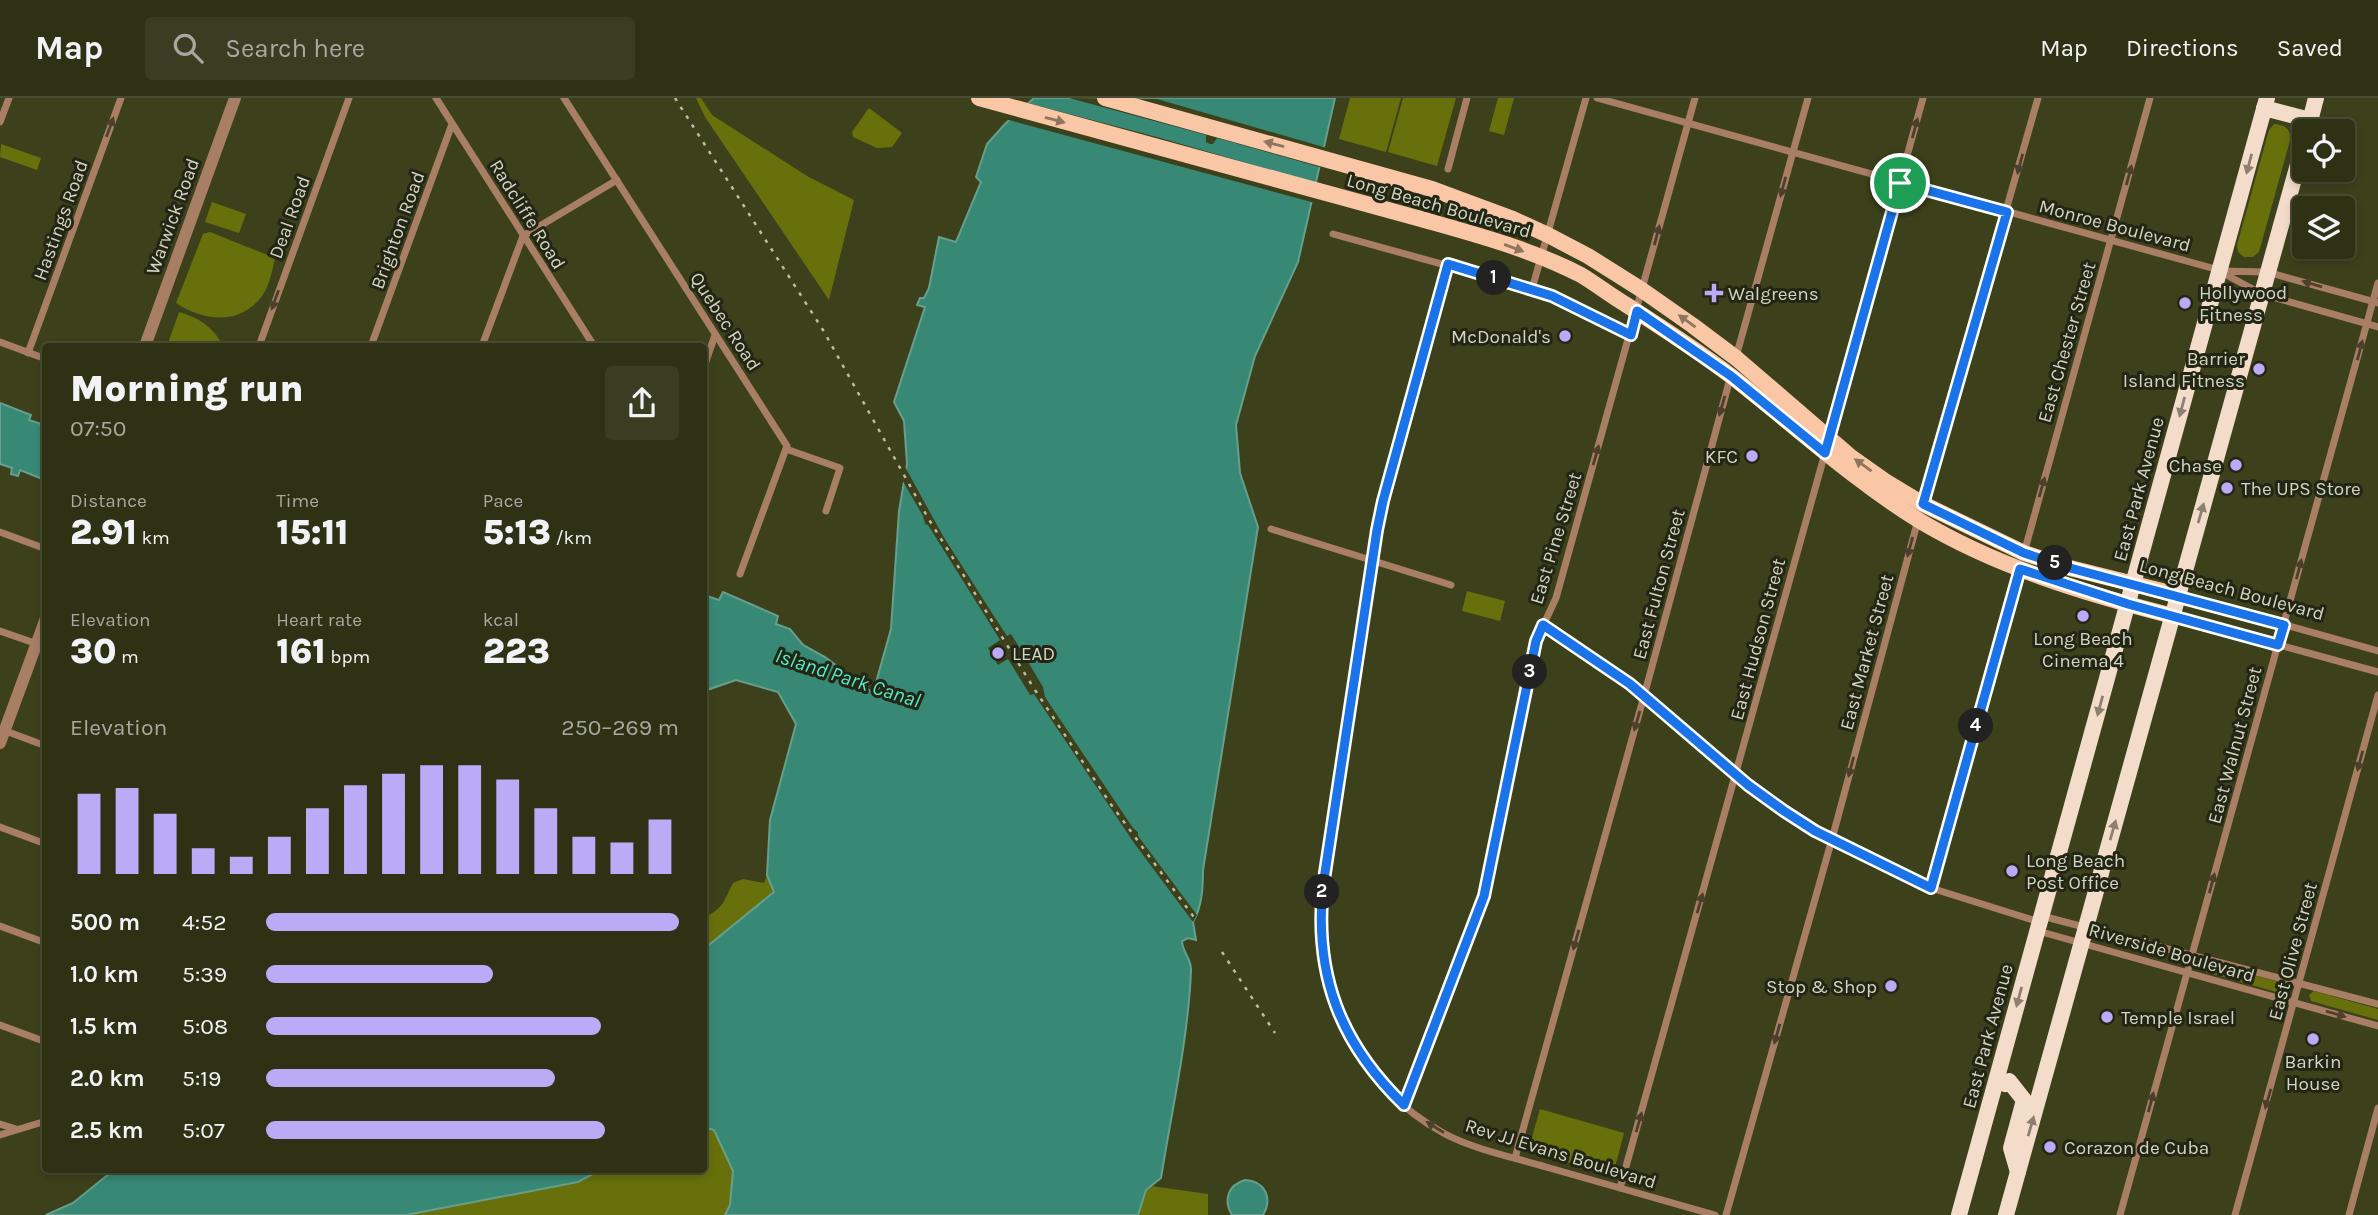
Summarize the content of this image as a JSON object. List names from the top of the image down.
{
  "streets": {
    "highway": ["East Park Avenue"],
    "main road": ["Long Beach Boulevard"],
    "street": [
      "Radcliffe Road",
      "Warwick Road",
      "Deal Road",
      "Hastings Road",
      "Monroe Boulevard",
      "Brighton Road",
      "Quebec Road",
      "East Chester Street",
      "East Pine Street",
      "East Fulton Street",
      "East Hudson Street",
      "East Market Street",
      "East Walnut Street",
      "East Olive Street",
      "Riverside Boulevard",
      "Rev JJ Evans Boulevard"
    ]
  },
  "crossings": [
    ["Long Beach Boulevard", "East Chester Street"],
    ["Long Beach Boulevard", "East Park Avenue"],
    ["Long Beach Boulevard", "East Pine Street"],
    ["Long Beach Boulevard", "East Fulton Street"],
    ["Long Beach Boulevard", "East Hudson Street"],
    ["Long Beach Boulevard", "East Market Street"],
    ["Long Beach Boulevard", "East Walnut Street"],
    ["Radcliffe Road", "Brighton Road"],
    ["Monroe Boulevard", "East Chester Street"],
    ["Monroe Boulevard", "East Park Avenue"],
    ["Monroe Boulevard", "East Pine Street"],
    ["Monroe Boulevard", "East Fulton Street"],
    ["Monroe Boulevard", "East Hudson Street"],
    ["Monroe Boulevard", "East Market Street"],
    ["Monroe Boulevard", "East Walnut Street"],
    ["East Chester Street", "Riverside Boulevard"],
    ["East Park Avenue", "Riverside Boulevard"],
    ["East Pine Street", "Riverside Boulevard"],
    ["East Pine Street", "Rev JJ Evans Boulevard"],
    ["East Fulton Street", "Riverside Boulevard"],
    ["East Fulton Street", "Rev JJ Evans Boulevard"],
    ["East Hudson Street", "Riverside Boulevard"],
    ["East Hudson Street", "Rev JJ Evans Boulevard"],
    ["East Market Street", "Riverside Boulevard"],
    ["East Walnut Street", "Riverside Boulevard"],
    ["East Olive Street", "Riverside Boulevard"]
  ],
  "one_way": [
    "Deal Road",
    "Hastings Road",
    "East Chester Street",
    "East Pine Street",
    "East Fulton Street",
    "East Hudson Street",
    "East Market Street",
    "East Walnut Street",
    "East Olive Street"
  ],
  "water": ["Island Park Canal"],
  "places": {
    "health": ["Walgreens"],
    "other": [
      "Hollywood Fitness",
      "McDonald's",
      "Barrier Island Fitness",
      "KFC",
      "Chase",
      "The UPS Store",
      "Long Beach Cinema 4",
      "LEAD",
      "Long Beach Post Office",
      "Stop & Shop",
      "Temple Israel",
      "Barkin House",
      "Corazon de Cuba"
    ]
  },
  "page": {
    "header": "Map",
    "search": "Search here",
    "nav": ["Map", "Directions", "Saved"],
    "pins": [
      "1",
      "5",
      "3",
      "4",
      "2"
    ],
    "heading": ["Morning run", "07:50"],
    "stats": [
      ["Distance", "2.91 km"],
      ["Time", "15:11"],
      ["Pace", "5:13 /km"],
      ["Elevation", "30 m"],
      ["Heart rate", "161 bpm"],
      ["kcal", "223"]
    ],
    "chart": ["Elevation", "250–269 m"],
    "list": [
      {
        "name": "500 m",
        "note": "4:52"
      },
      {
        "name": "1.0 km",
        "note": "5:39"
      },
      {
        "name": "1.5 km",
        "note": "5:08"
      },
      {
        "name": "2.0 km",
        "note": "5:19"
      },
      {
        "name": "2.5 km",
        "note": "5:07"
      }
    ]
  }
}
